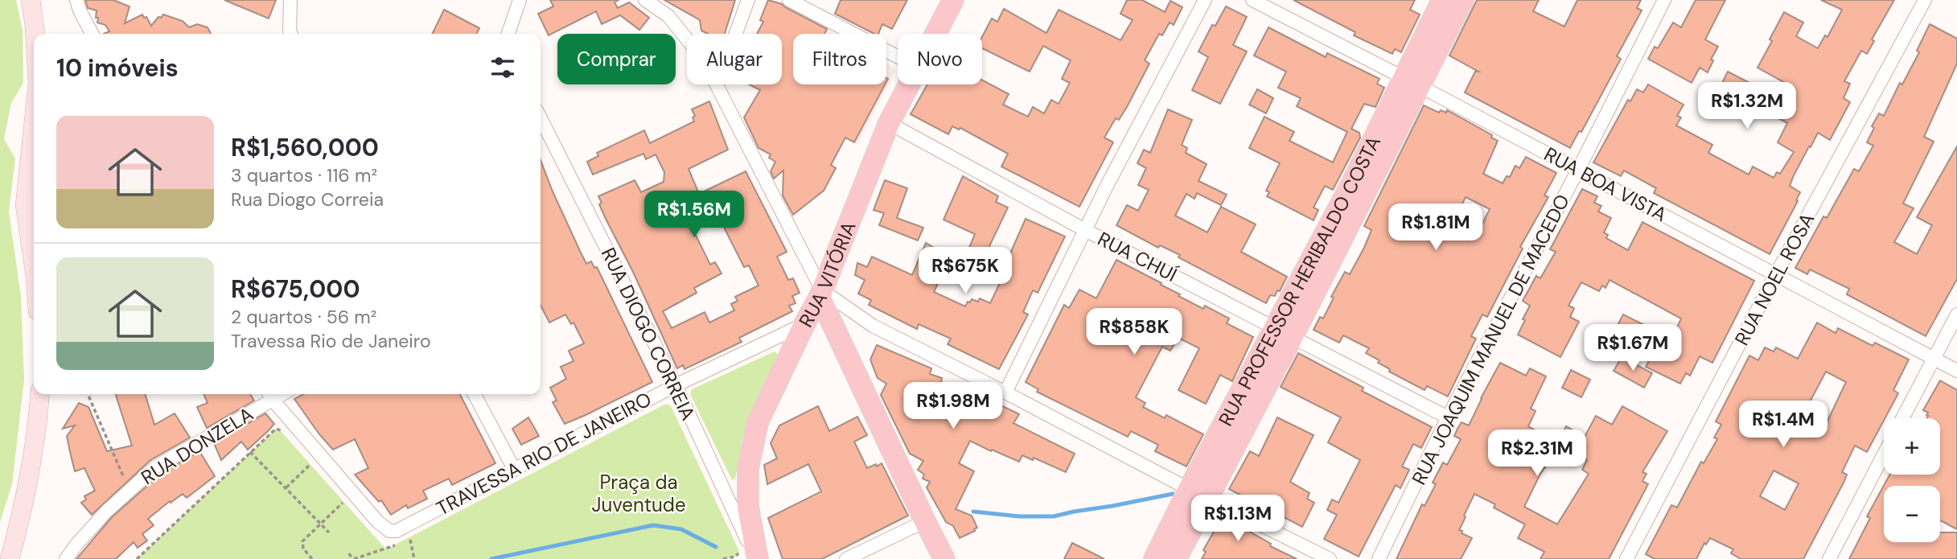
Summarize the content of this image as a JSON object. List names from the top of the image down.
{
  "streets": {
    "main road": ["RUA VITÓRIA", "RUA PROFESSOR HERIBALDO COSTA"],
    "street": [
      "RUA BOA VISTA",
      "RUA CHUÍ",
      "RUA NOEL ROSA",
      "RUA DIOGO CORREIA",
      "RUA JOAQUIM MANUEL DE MACEDO",
      "RUA DONZELA",
      "TRAVESSA RIO DE JANEIRO"
    ]
  },
  "crossings": [
    ["RUA BOA VISTA", "RUA NOEL ROSA"],
    ["RUA BOA VISTA", "RUA PROFESSOR HERIBALDO COSTA"],
    ["RUA BOA VISTA", "RUA JOAQUIM MANUEL DE MACEDO"],
    ["RUA CHUÍ", "RUA VITÓRIA"],
    ["RUA CHUÍ", "RUA PROFESSOR HERIBALDO COSTA"],
    ["RUA CHUÍ", "RUA JOAQUIM MANUEL DE MACEDO"],
    ["RUA VITÓRIA", "RUA DIOGO CORREIA"],
    ["RUA VITÓRIA", "TRAVESSA RIO DE JANEIRO"],
    ["RUA DIOGO CORREIA", "TRAVESSA RIO DE JANEIRO"],
    ["RUA DONZELA", "TRAVESSA RIO DE JANEIRO"]
  ],
  "parks": ["Praça da Juventude"],
  "page": {
    "chip": [
      "Comprar",
      "Alugar",
      "Filtros",
      "Novo"
    ],
    "heading": "10 imóveis",
    "price": [
      "R$1.32M",
      "R$1.56M",
      "R$1.81M",
      "R$675K",
      "R$858K",
      "R$1.67M",
      "R$1.98M",
      "R$1.4M",
      "R$2.31M",
      "R$1.13M"
    ],
    "list": [
      {
        "name": "R$1,560,000",
        "note": "3 quartos · 116 m² · Rua Diogo Correia"
      },
      {
        "name": "R$675,000",
        "note": "2 quartos · 56 m² · Travessa Rio de Janeiro"
      }
    ],
    "map_buttons": ["+", "−"]
  }
}
